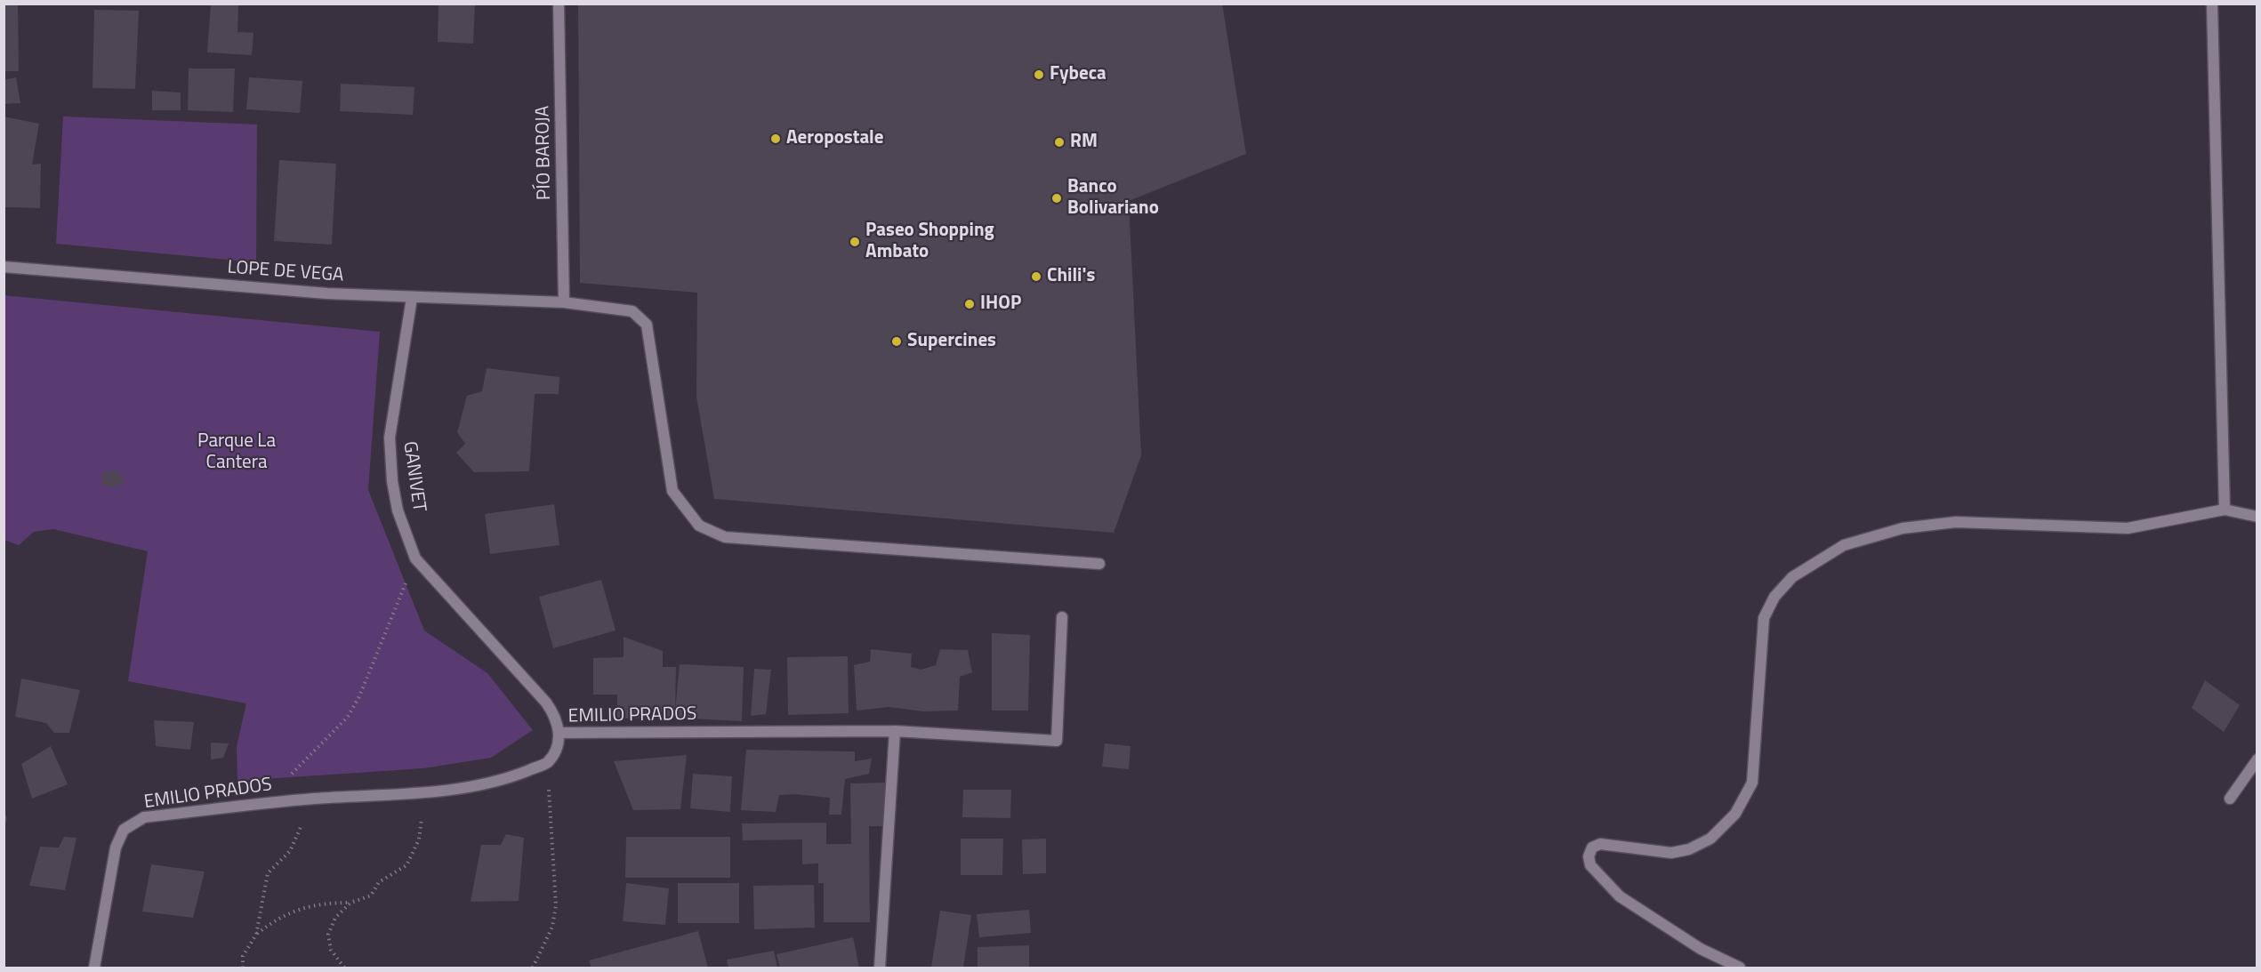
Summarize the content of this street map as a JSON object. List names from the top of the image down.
{
  "streets": {
    "street": [
      "PÍO BAROJA",
      "LOPE DE VEGA",
      "GANIVET",
      "EMILIO PRADOS"
    ]
  },
  "crossings": [
    ["PÍO BAROJA", "LOPE DE VEGA"],
    ["LOPE DE VEGA", "GANIVET"],
    ["GANIVET", "EMILIO PRADOS"]
  ],
  "parks": ["Parque La Cantera"],
  "places": [
    "Fybeca",
    "Aeropostale",
    "RM",
    "Banco Bolivariano",
    "Paseo Shopping Ambato",
    "Chili's",
    "IHOP",
    "Supercines"
  ]
}
